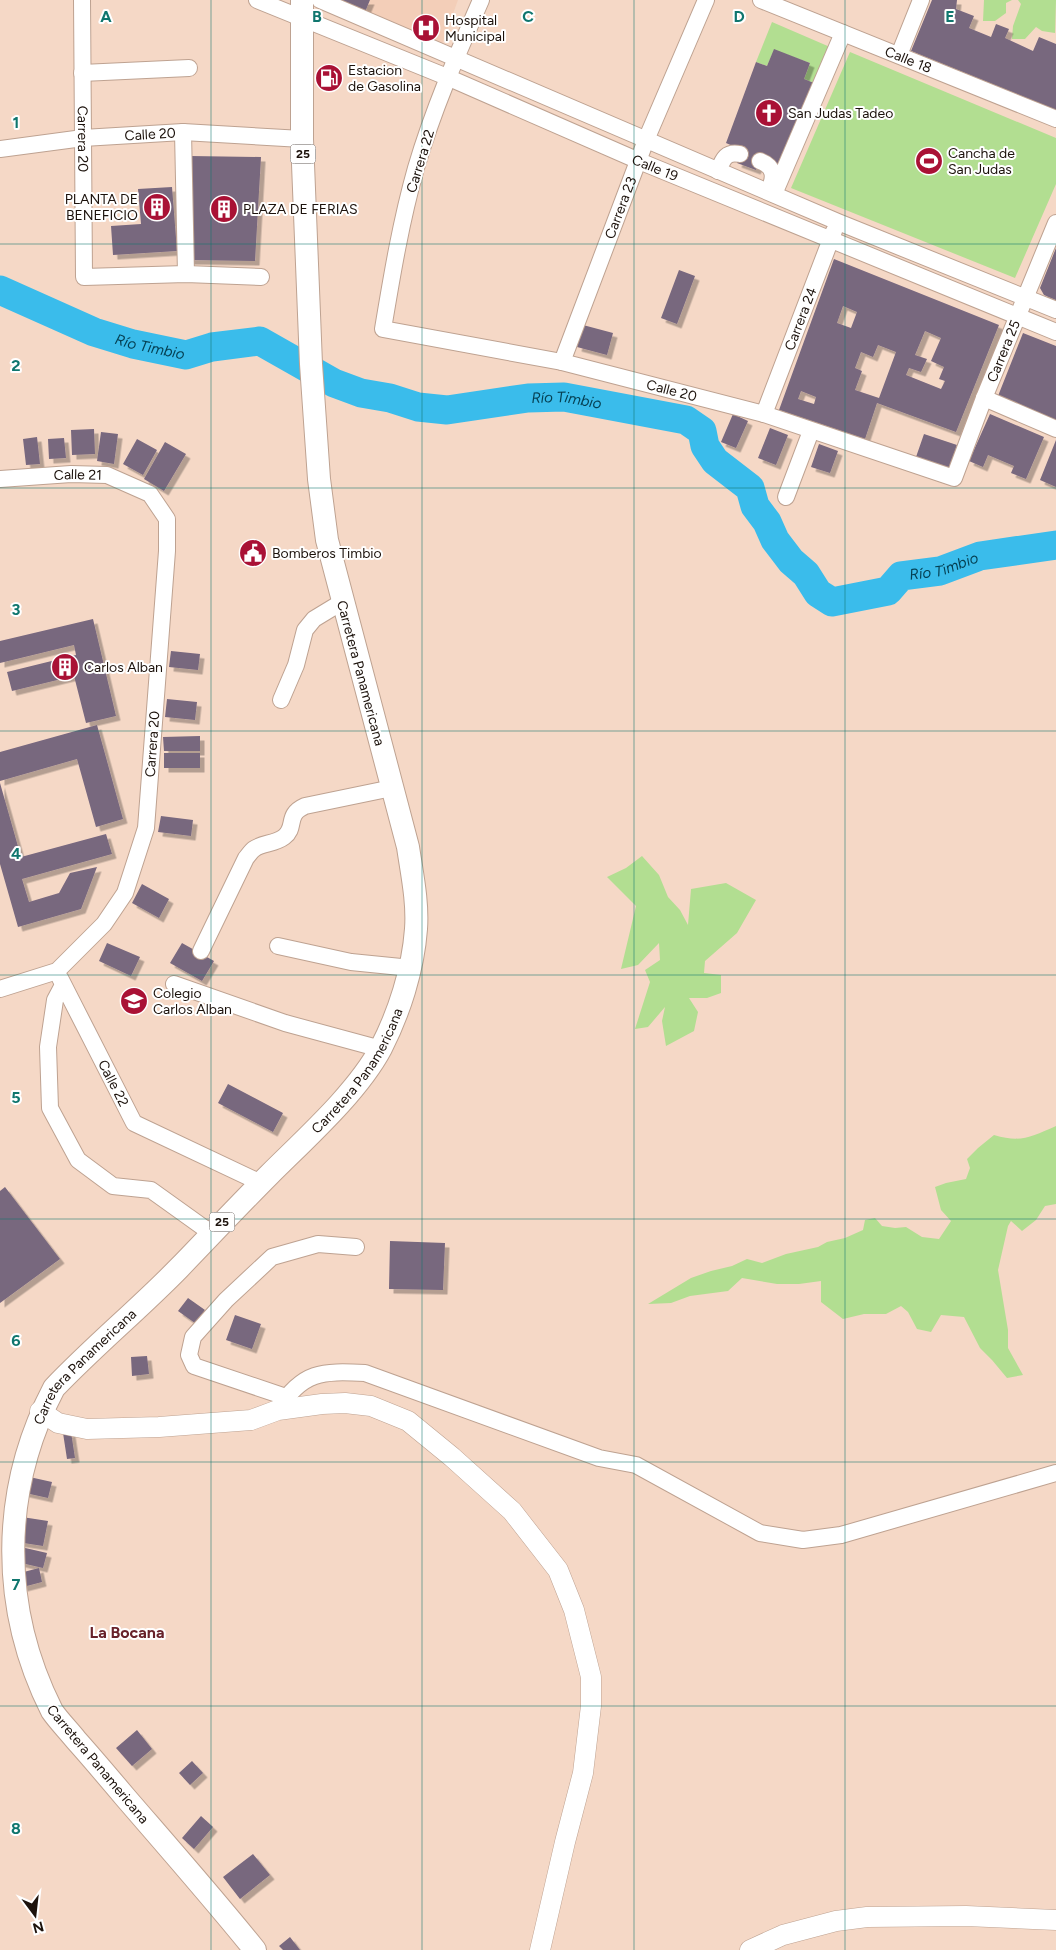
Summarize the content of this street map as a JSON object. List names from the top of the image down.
{
  "streets": {
    "highway": ["25", "Carretera Panamericana"],
    "street": [
      "Calle 18",
      "Calle 20",
      "Carrera 20",
      "Carrera 22",
      "Calle 19",
      "Carrera 23",
      "Carrera 24",
      "Carrera 25",
      "Calle 21",
      "Calle 22"
    ]
  },
  "crossings": [
    ["Calle 20", "Carrera 20"],
    ["Calle 20", "Carrera 22"],
    ["Calle 20", "Carrera 23"],
    ["Calle 20", "Carrera 24"],
    ["Calle 20", "Carrera 25"],
    ["Calle 20", "Carretera Panamericana"],
    ["Carrera 20", "Calle 21"],
    ["Carrera 20", "Calle 22"],
    ["Carrera 22", "Calle 19"],
    ["Calle 19", "Carrera 23"],
    ["Calle 19", "Carrera 24"],
    ["Calle 19", "Carrera 25"],
    ["Calle 19", "Carretera Panamericana"],
    ["Carretera Panamericana", "Calle 22"]
  ],
  "districts": ["La Bocana"],
  "water": ["Río Timbio"],
  "places": {
    "hospital": ["Hospital Municipal"],
    "fuel station": ["Estacion de Gasolina"],
    "church": ["San Judas Tadeo"],
    "sports": ["Cancha de San Judas"],
    "building": ["PLANTA DE BENEFICIO", "PLAZA DE FERIAS", "Carlos Alban"],
    "public building": ["Bomberos Timbio"],
    "school or university": ["Colegio Carlos Alban"]
  },
  "north": "bottom",
  "grid": {
    "columns": [
      "A",
      "B",
      "C",
      "D",
      "E"
    ],
    "rows": [
      "1",
      "2",
      "3",
      "4",
      "5",
      "6",
      "7",
      "8"
    ]
  }
}
